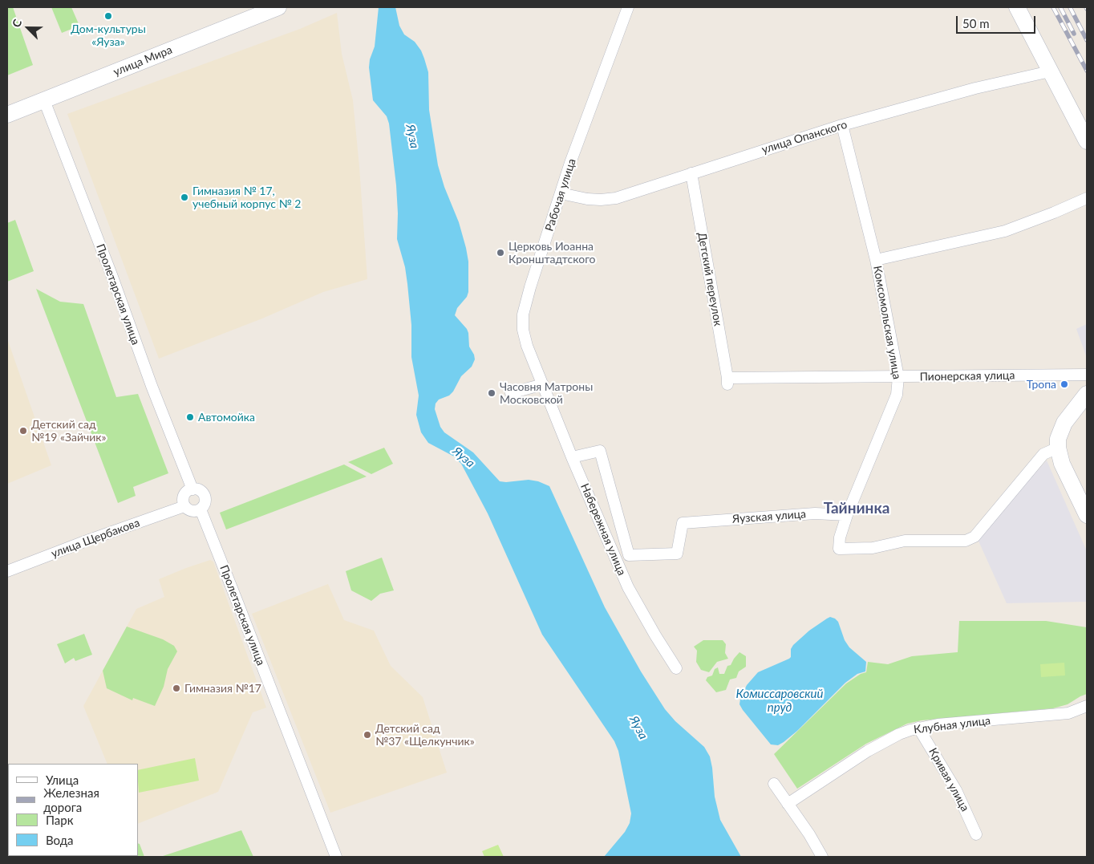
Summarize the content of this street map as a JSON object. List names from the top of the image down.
{
  "streets": {
    "main road": ["улица Мира"],
    "street": [
      "улица Опанского",
      "Рабочая улица",
      "Детский переулок",
      "Пролетарская улица",
      "Комсомольская улица",
      "Пионерская улица",
      "Яузская улица",
      "Набережная улица",
      "улица Щербакова",
      "Клубная улица",
      "Кривая улица"
    ]
  },
  "crossings": [
    ["улица Мира", "Пролетарская улица"],
    ["улица Опанского", "Рабочая улица"],
    ["улица Опанского", "Детский переулок"],
    ["улица Опанского", "Комсомольская улица"],
    ["Рабочая улица", "Набережная улица"],
    ["Детский переулок", "Пионерская улица"],
    ["Пролетарская улица", "улица Щербакова"],
    ["Комсомольская улица", "Пионерская улица"],
    ["Комсомольская улица", "Яузская улица"],
    ["Яузская улица", "Набережная улица"],
    ["Клубная улица", "Кривая улица"]
  ],
  "districts": ["Тайнинка"],
  "water": ["Яуза", "Комиссаровский пруд"],
  "places": [
    "Дом-культуры «Яуза»",
    "Гимназия № 17, учебный корпус № 2",
    "Церковь Иоанна Кронштадтского",
    "Тропа",
    "Часовня Матроны Московской",
    "Автомойка",
    "Детский сад №19 «Зайчик»",
    "Гимназия №17",
    "Детский сад №37 «Щелкунчик»"
  ],
  "legend": [
    "Улица",
    "Железная дорога",
    "Парк",
    "Вода"
  ],
  "scale_bar": "50 m",
  "north": "top left"
}
